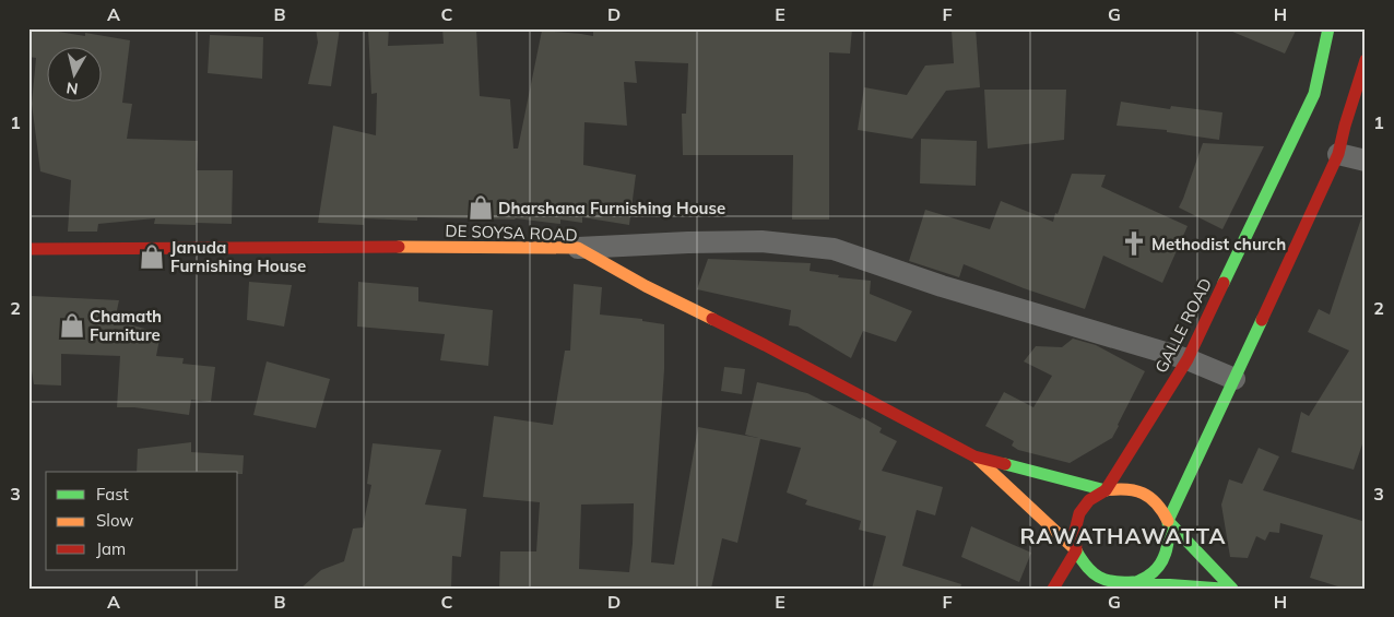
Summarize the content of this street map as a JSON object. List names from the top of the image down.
{
  "streets": {
    "main road": ["DE SOYSA ROAD", "GALLE ROAD"]
  },
  "crossings": [
    ["DE SOYSA ROAD", "GALLE ROAD"]
  ],
  "districts": ["RAWATHAWATTA"],
  "places": {
    "shop": ["Dharshana Furnishing House", "Januda Furnishing House", "Chamath Furniture"],
    "church": ["Methodist church"]
  },
  "legend": ["Fast", "Slow", "Jam"],
  "north": "bottom",
  "grid": {
    "columns": [
      "A",
      "B",
      "C",
      "D",
      "E",
      "F",
      "G",
      "H"
    ],
    "rows": ["1", "2", "3"]
  }
}
